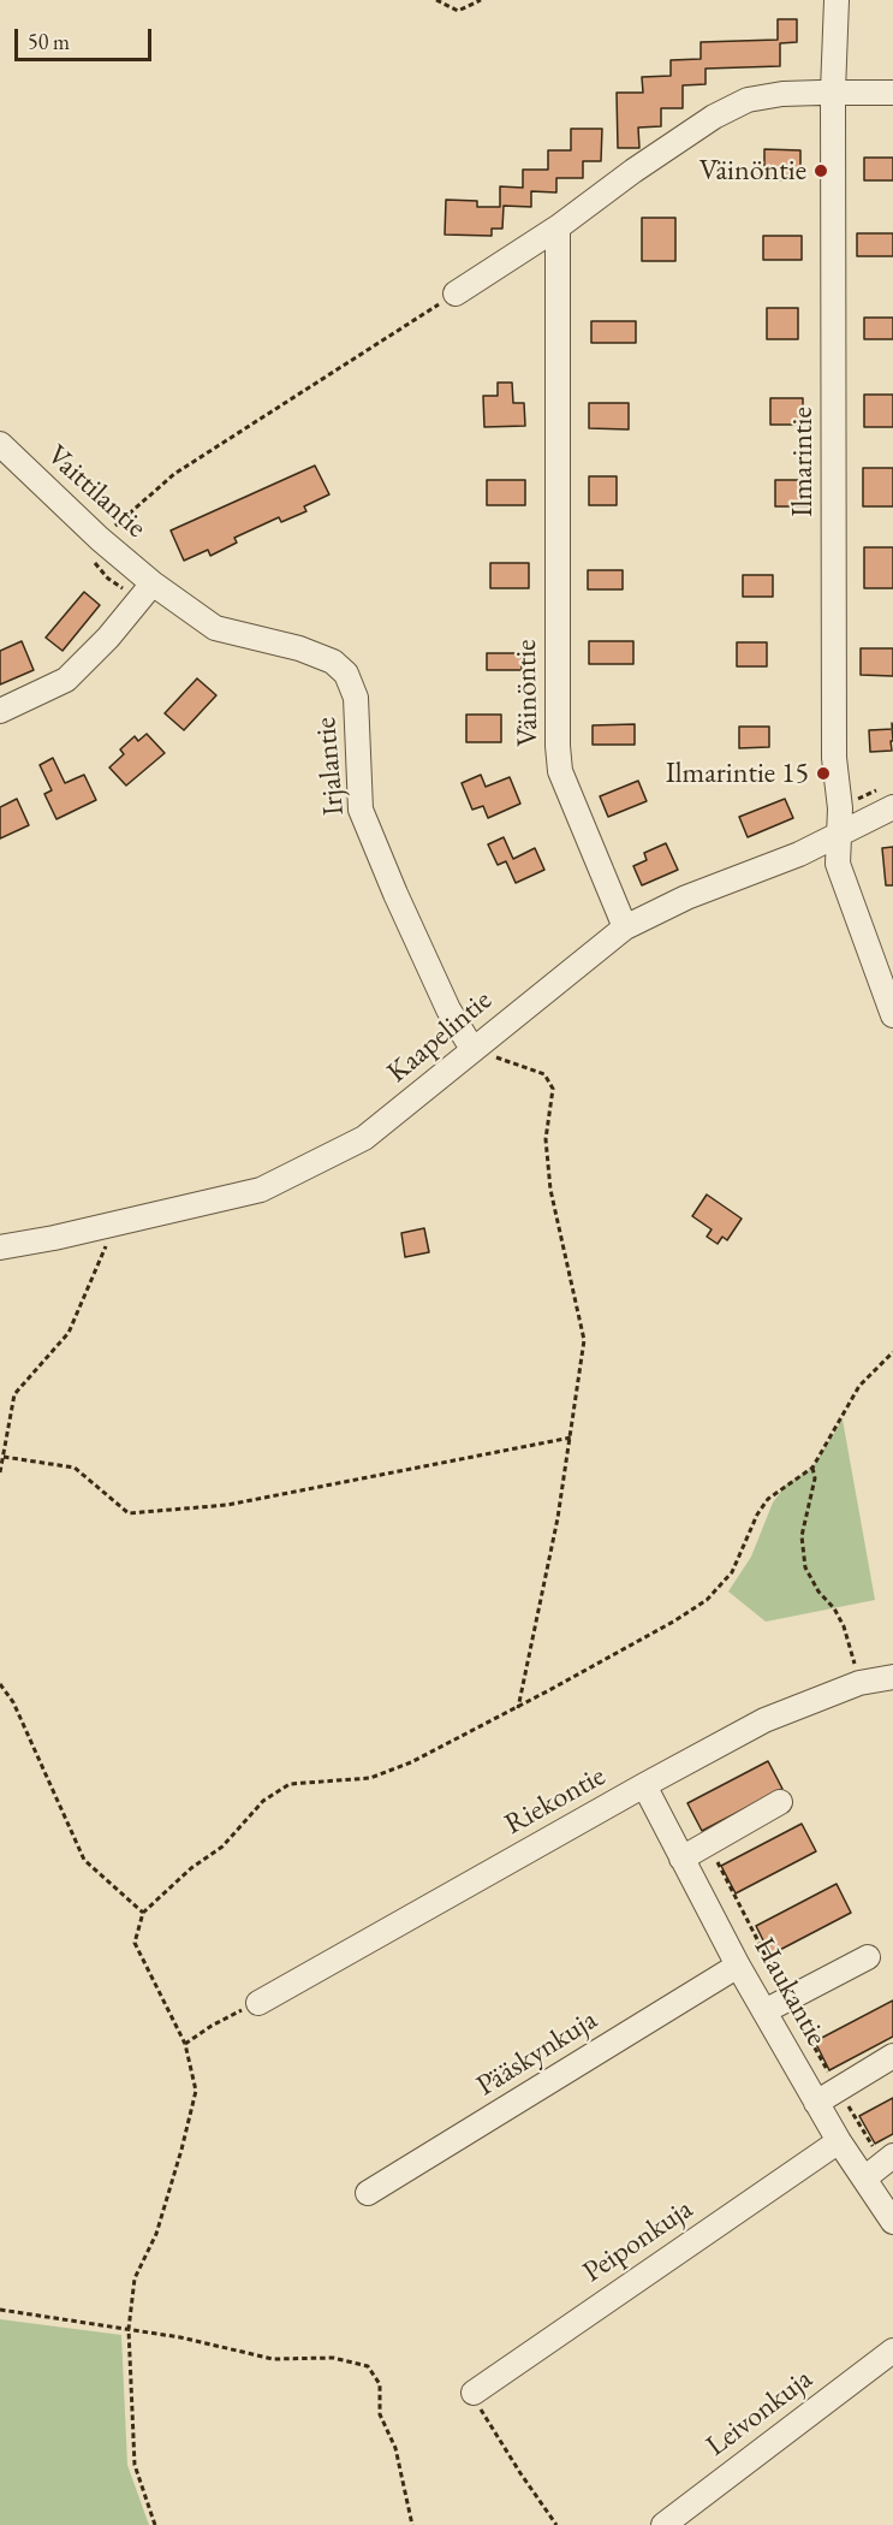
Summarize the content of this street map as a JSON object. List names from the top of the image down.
{
  "streets": {
    "street": [
      "Ilmarintie",
      "Vaittilantie",
      "Väinöntie",
      "Irjalantie",
      "Kaapelintie",
      "Riekontie",
      "Haukantie",
      "Pääskynkuja",
      "Peiponkuja",
      "Leivonkuja"
    ]
  },
  "crossings": [
    ["Ilmarintie", "Kaapelintie"],
    ["Vaittilantie", "Irjalantie"],
    ["Väinöntie", "Kaapelintie"],
    ["Irjalantie", "Kaapelintie"],
    ["Riekontie", "Haukantie"],
    ["Haukantie", "Pääskynkuja"],
    ["Haukantie", "Peiponkuja"]
  ],
  "places": ["Väinöntie", "Ilmarintie 15"],
  "scale_bar": "50 m"
}
